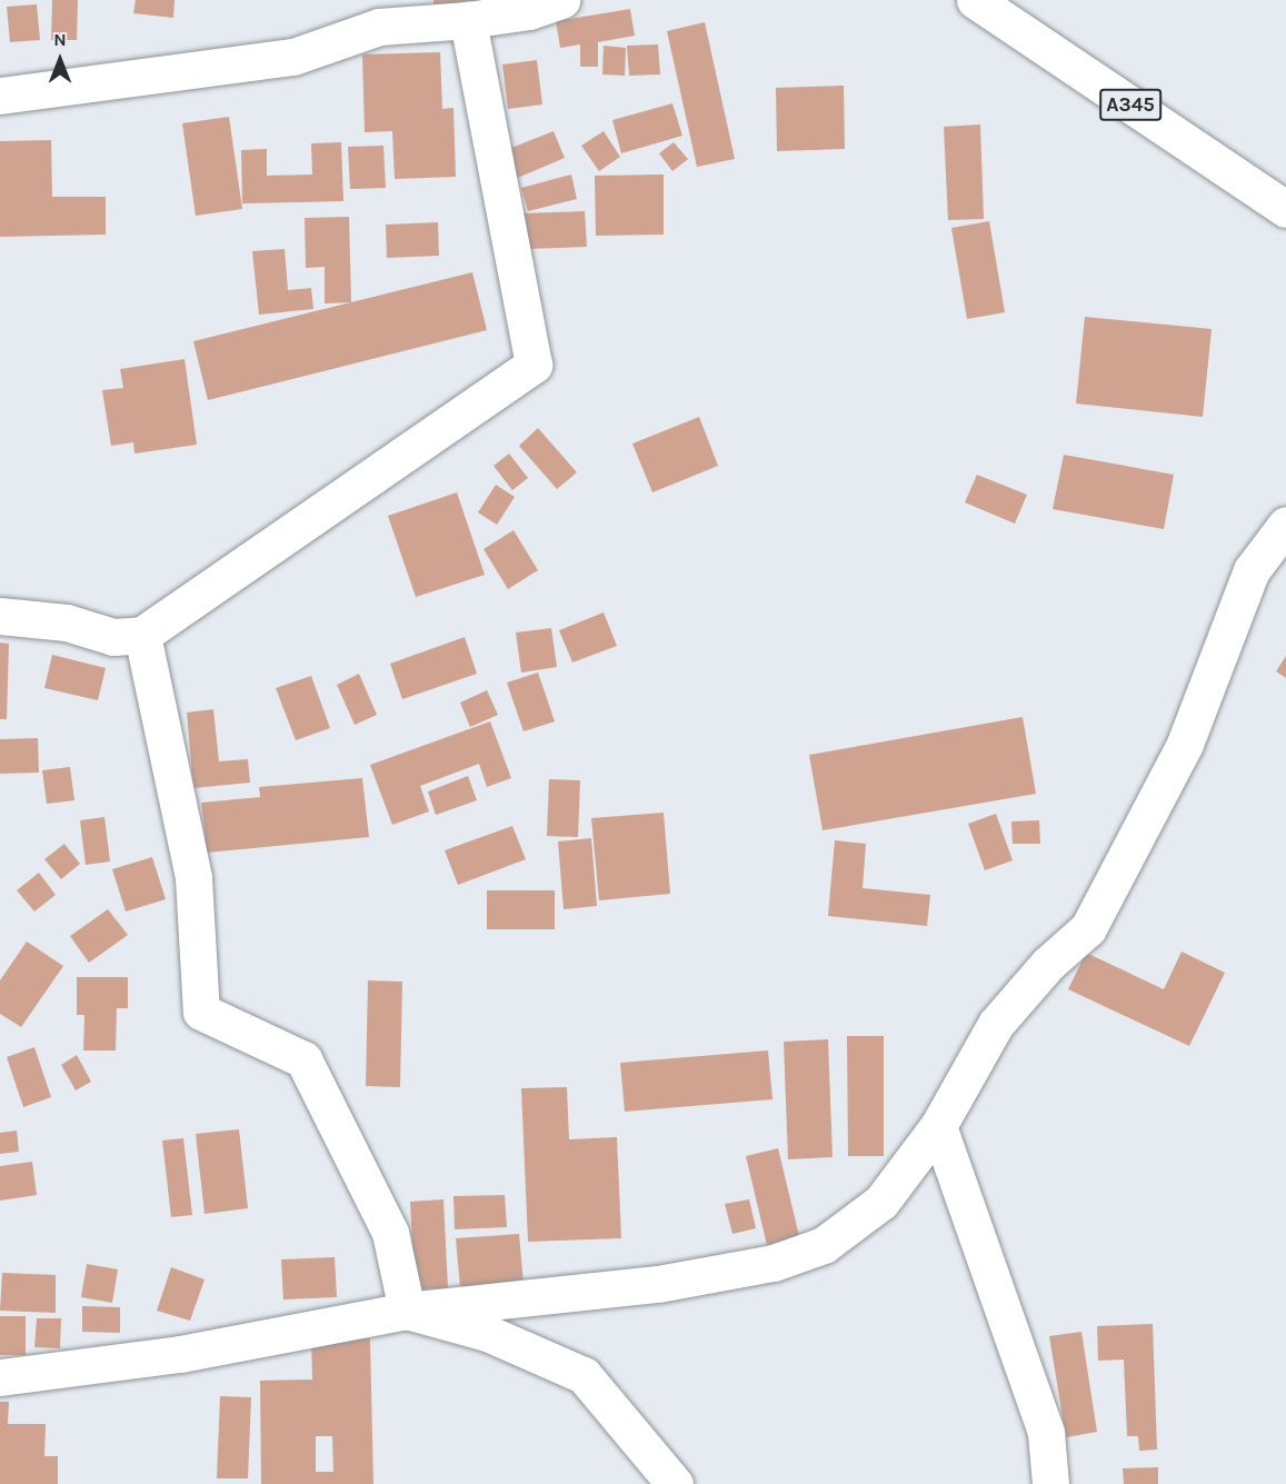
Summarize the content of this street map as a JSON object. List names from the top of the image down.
{
  "streets": {
    "main road": ["A345"]
  },
  "north": "top"
}
